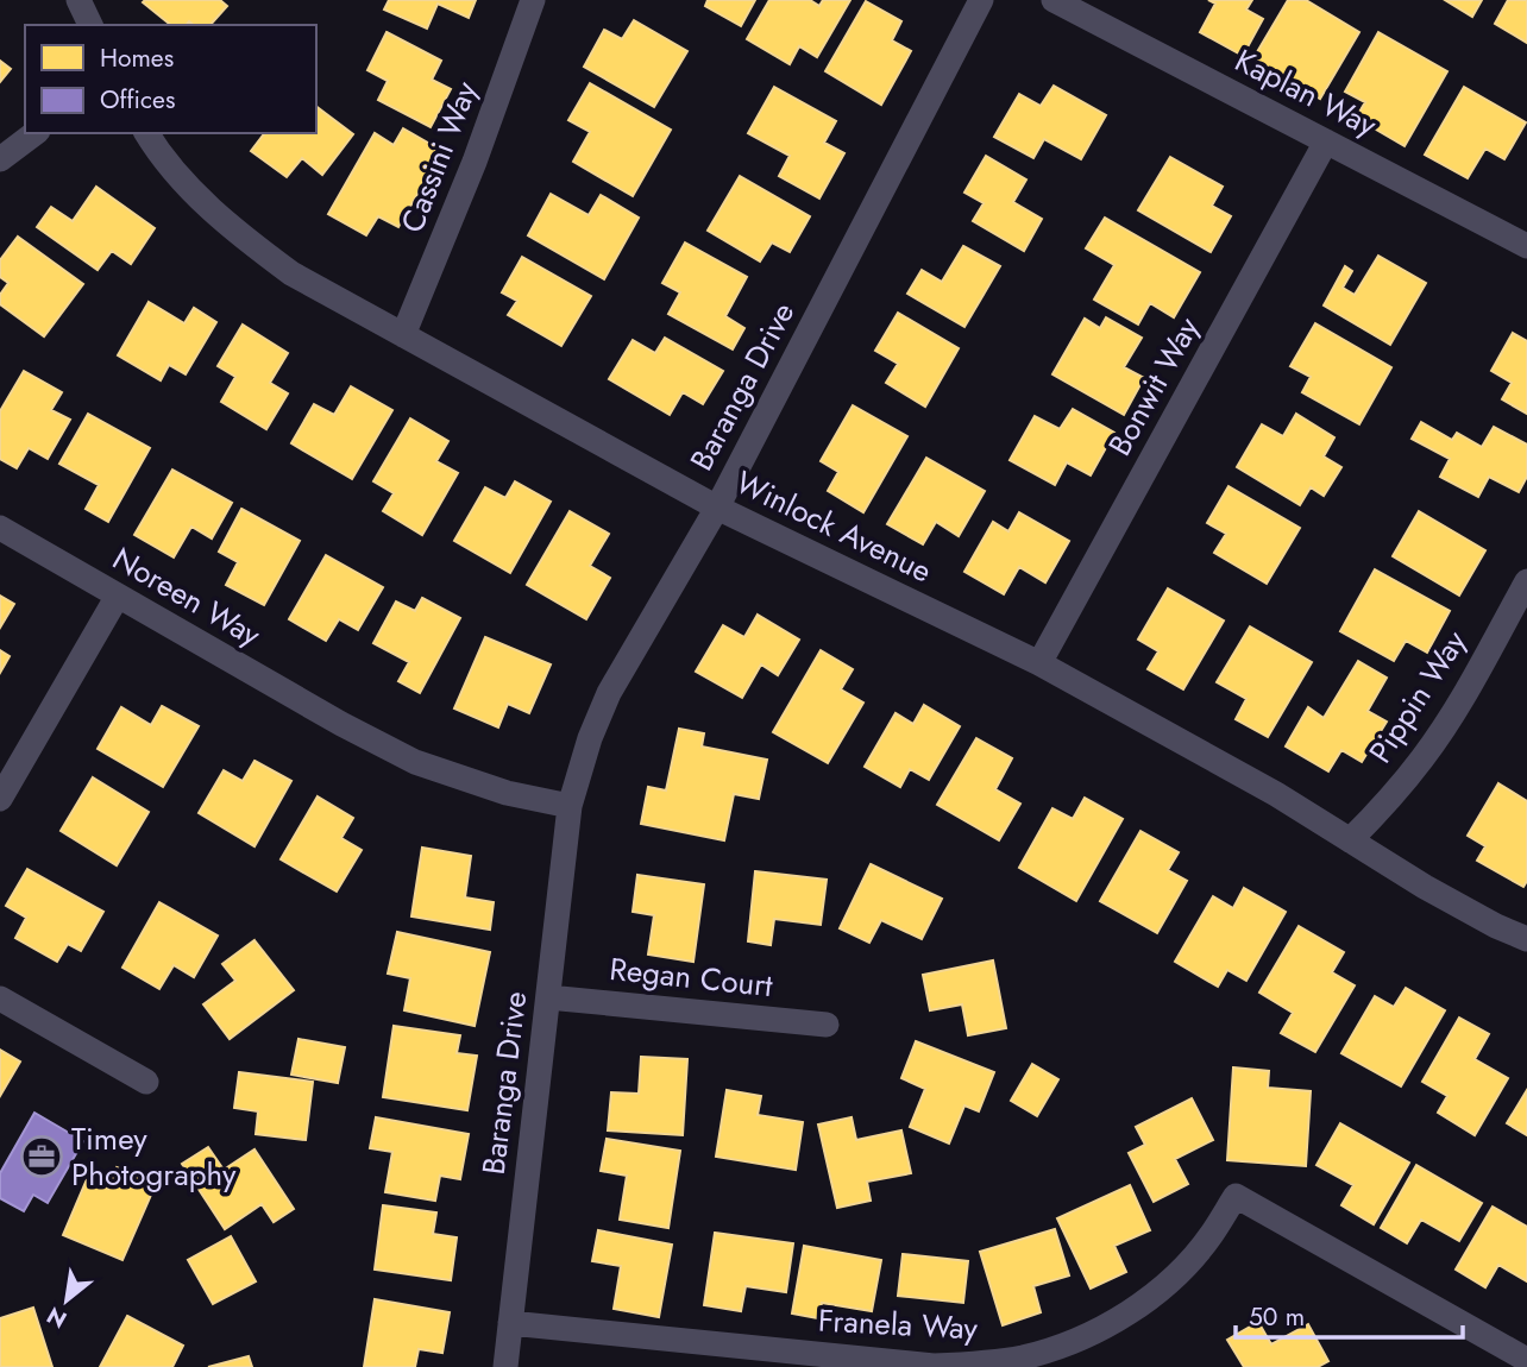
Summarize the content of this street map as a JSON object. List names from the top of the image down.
{
  "streets": {
    "street": [
      "Kaplan Way",
      "Cassini Way",
      "Baranga Drive",
      "Bonwit Way",
      "Winlock Avenue",
      "Noreen Way",
      "Pippin Way",
      "Regan Court",
      "Franela Way"
    ]
  },
  "crossings": [
    ["Kaplan Way", "Bonwit Way"],
    ["Cassini Way", "Winlock Avenue"],
    ["Baranga Drive", "Winlock Avenue"],
    ["Baranga Drive", "Noreen Way"],
    ["Baranga Drive", "Regan Court"],
    ["Baranga Drive", "Franela Way"],
    ["Bonwit Way", "Winlock Avenue"],
    ["Winlock Avenue", "Pippin Way"]
  ],
  "places": {
    "office": ["Timey Photography"]
  },
  "legend": ["Homes", "Offices"],
  "scale_bar": "50 m",
  "north": "bottom left"
}
